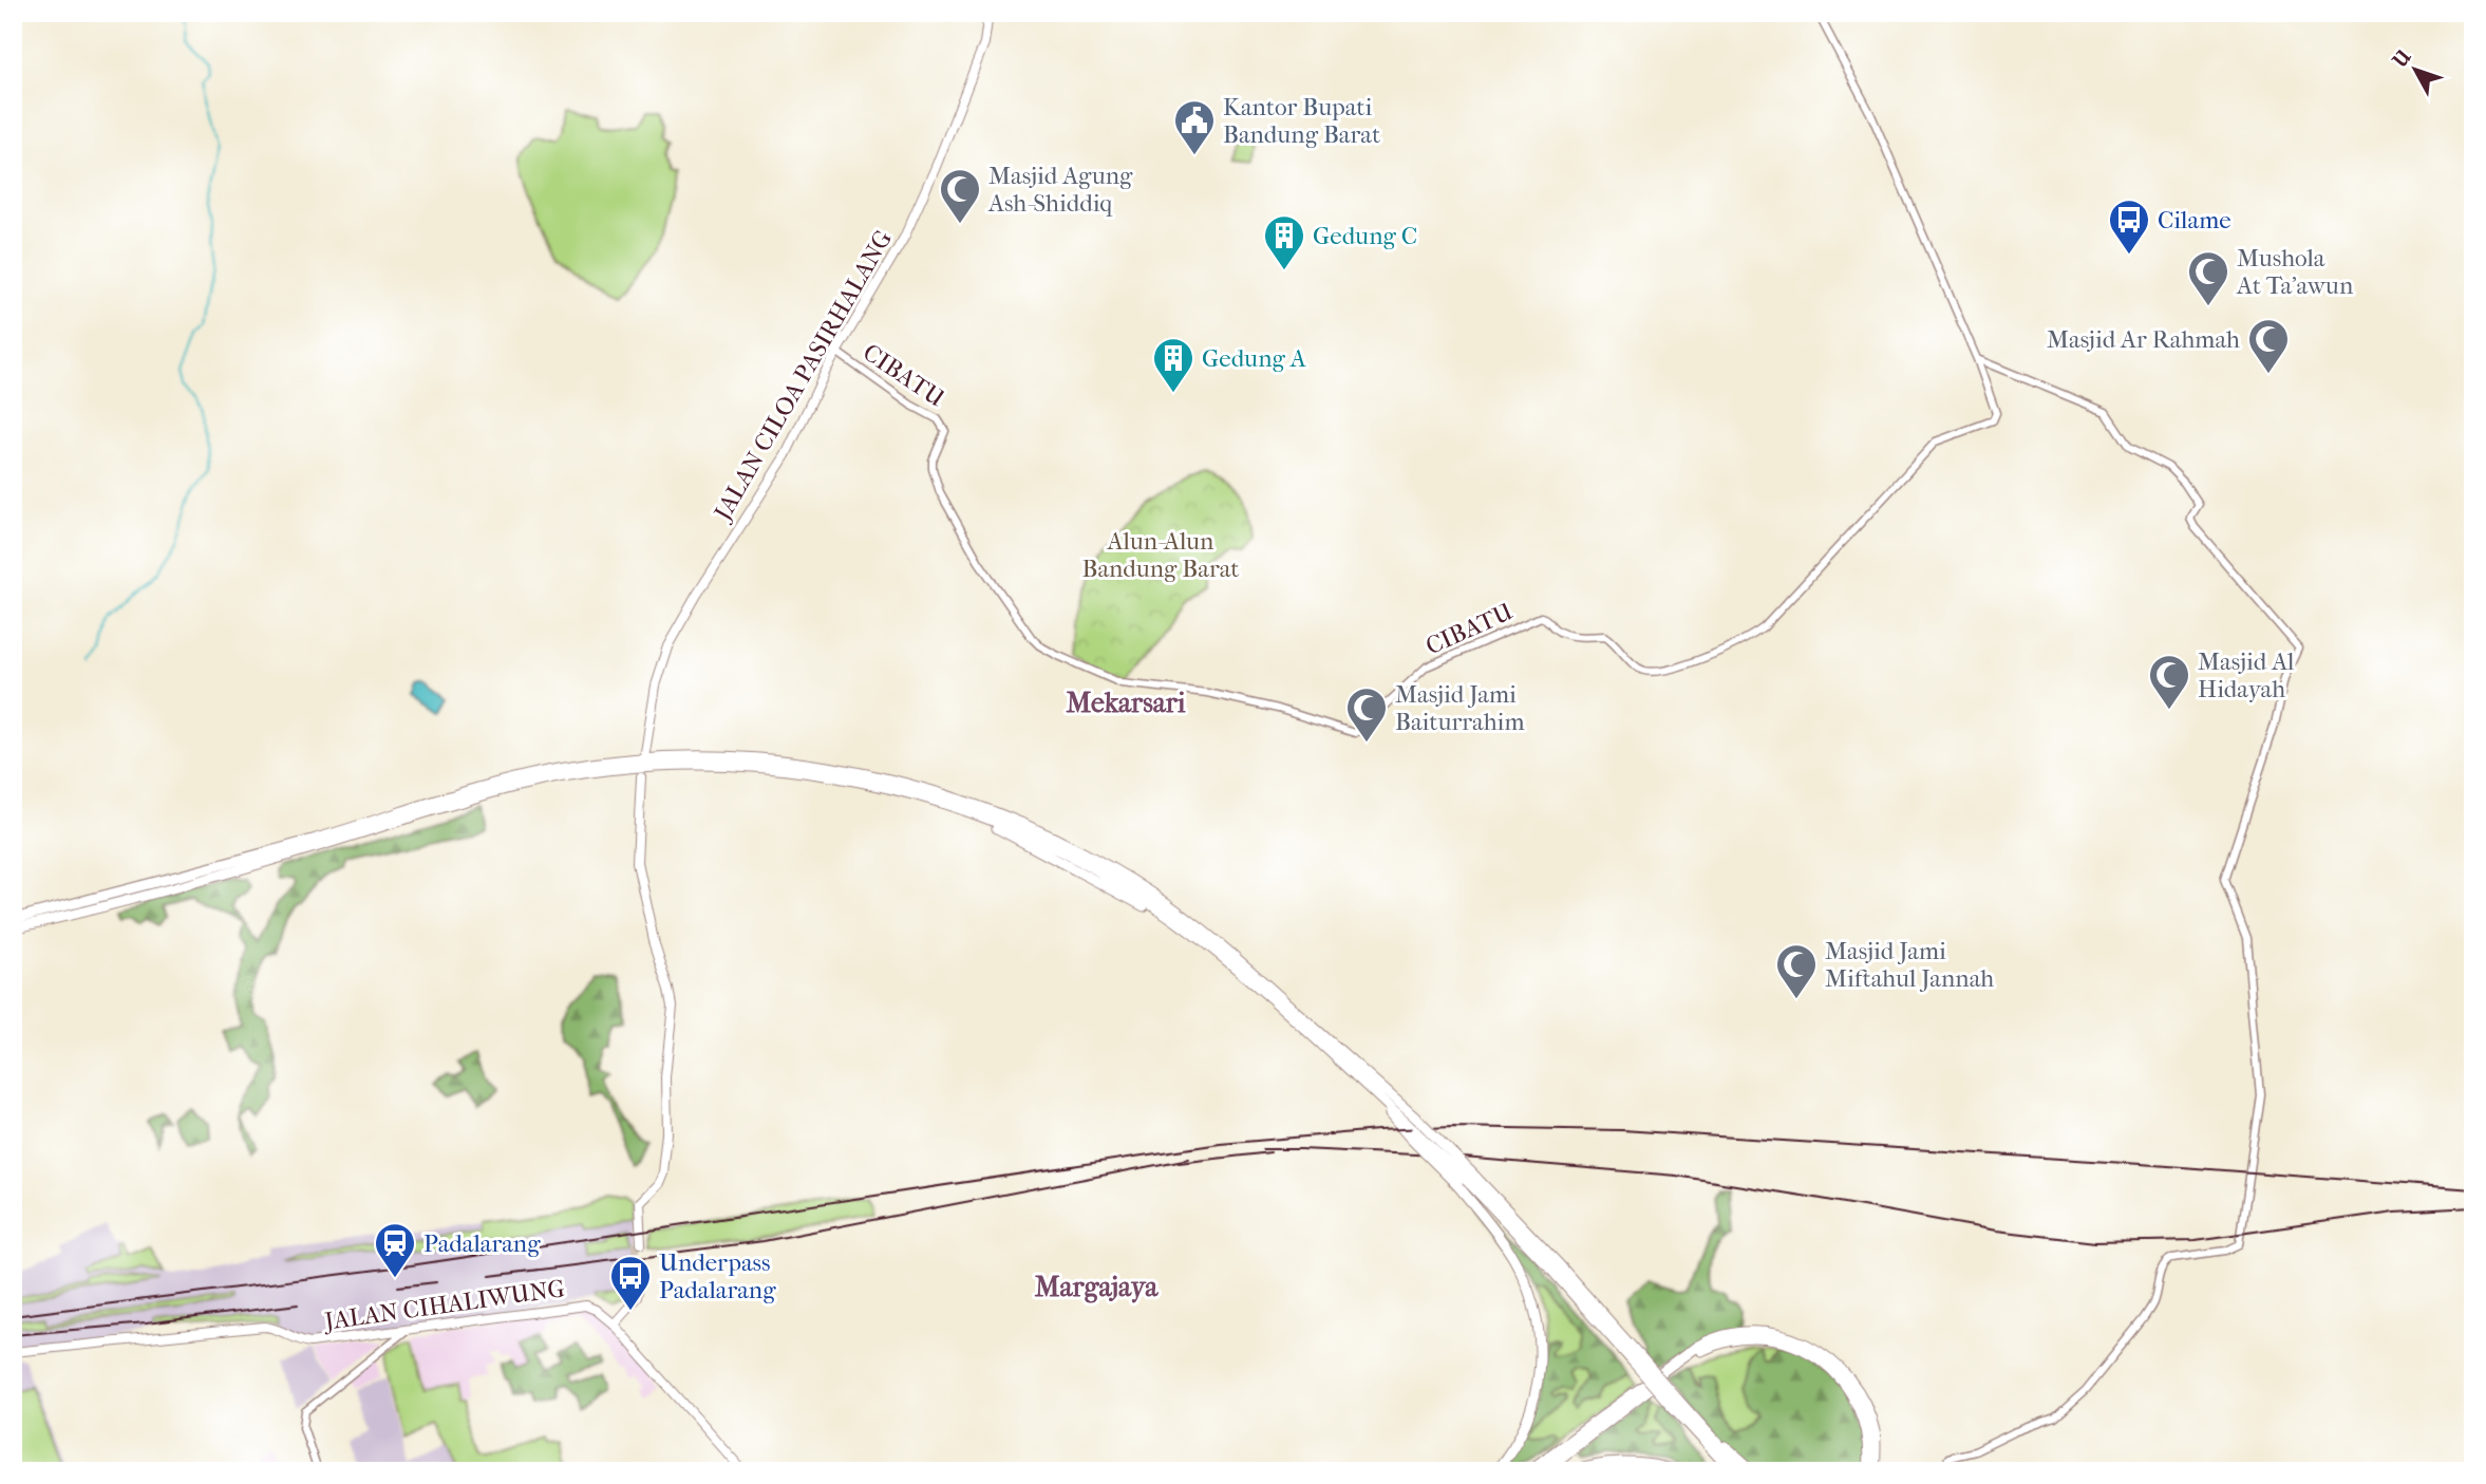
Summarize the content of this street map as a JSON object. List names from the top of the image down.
{
  "streets": {
    "main road": ["JALAN CILOA PASIRHALANG", "JALAN CIHALIWUNG"],
    "street": ["CIBATU"]
  },
  "crossings": [
    ["JALAN CILOA PASIRHALANG", "CIBATU"]
  ],
  "districts": ["Mekarsari", "Margajaya"],
  "parks": ["Alun-Alun Bandung Barat"],
  "places": {
    "public building": ["Kantor Bupati Bandung Barat"],
    "mosque": [
      "Masjid Agung Ash-Shiddiq",
      "Mushola At Ta'awun",
      "Masjid Ar Rahmah",
      "Masjid Al Hidayah",
      "Masjid Jami Baiturrahim",
      "Masjid Jami Miftahul Jannah"
    ],
    "bus stop": ["Cilame", "Underpass Padalarang"],
    "building": ["Gedung C", "Gedung A"],
    "station": ["Padalarang"]
  },
  "north": "top left"
}
